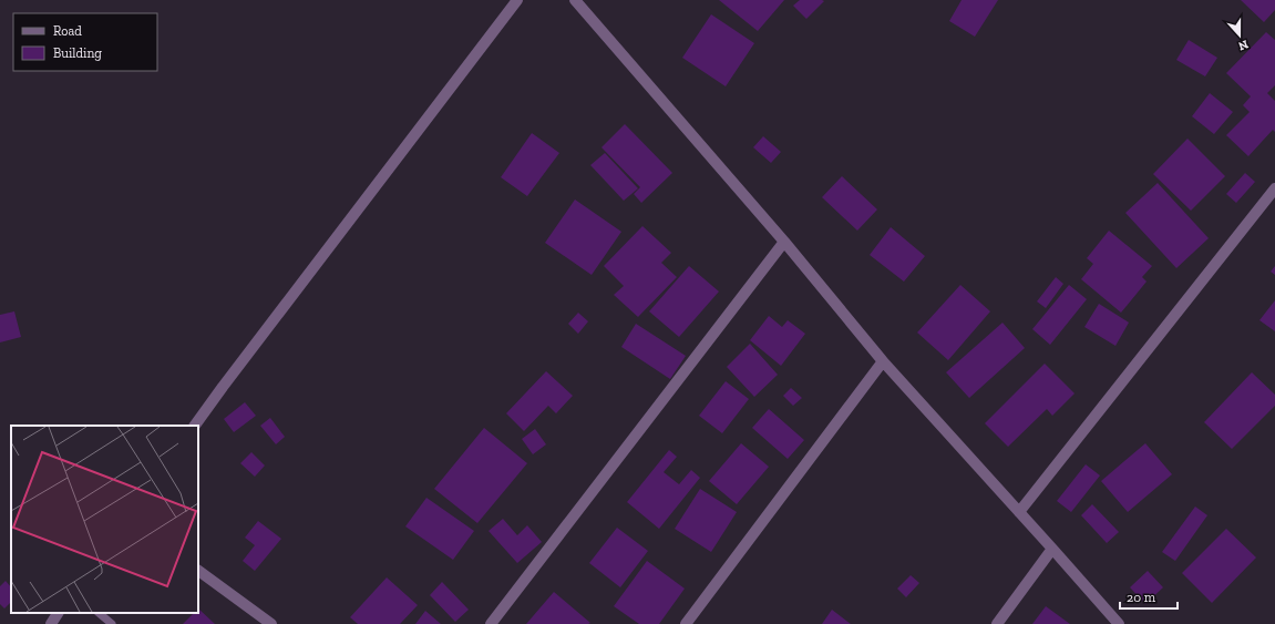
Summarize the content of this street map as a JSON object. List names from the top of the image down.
{
  "legend": ["Road", "Building"],
  "scale_bar": "20 m",
  "north": "bottom"
}
